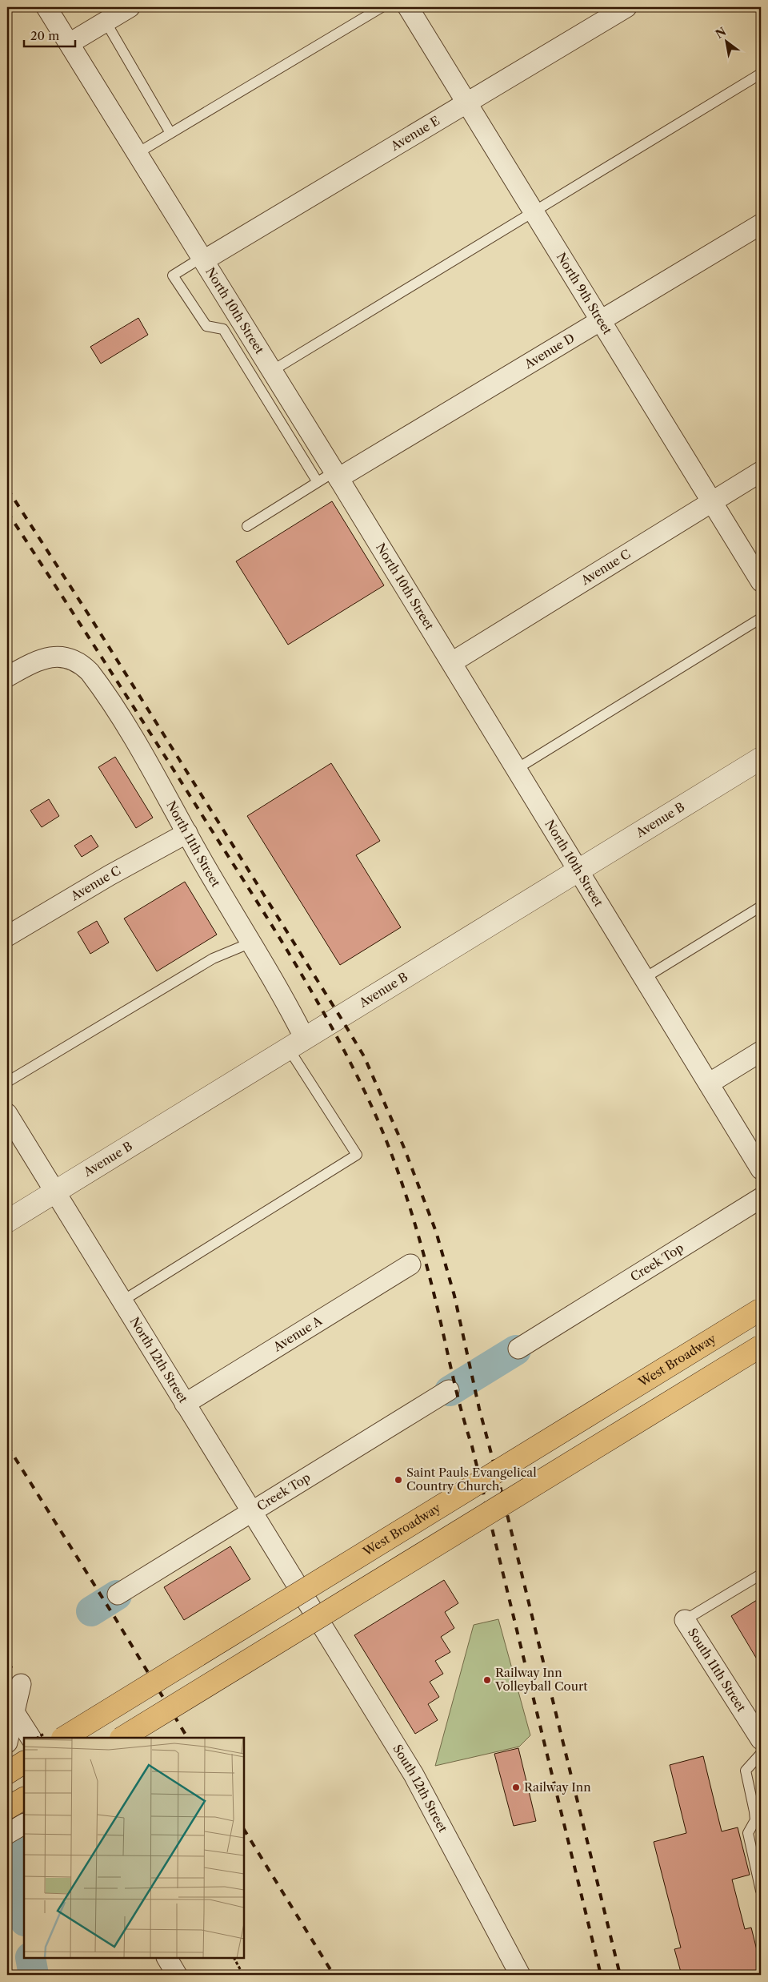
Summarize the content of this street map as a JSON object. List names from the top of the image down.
{
  "streets": {
    "main road": ["West Broadway"],
    "street": [
      "Avenue E",
      "North 9th Street",
      "North 10th Street",
      "Avenue D",
      "Avenue C",
      "Avenue B",
      "North 11th Street",
      "Creek Top",
      "Avenue A",
      "North 12th Street",
      "South 11th Street",
      "South 12th Street"
    ]
  },
  "crossings": [
    ["Avenue E", "North 9th Street"],
    ["Avenue E", "North 10th Street"],
    ["North 9th Street", "Avenue D"],
    ["North 9th Street", "Avenue C"],
    ["North 10th Street", "Avenue D"],
    ["North 10th Street", "Avenue C"],
    ["North 10th Street", "Avenue B"],
    ["Avenue C", "North 11th Street"],
    ["Avenue B", "North 11th Street"],
    ["Avenue B", "North 12th Street"],
    ["Creek Top", "North 12th Street"],
    ["Avenue A", "North 12th Street"],
    ["North 12th Street", "South 12th Street"]
  ],
  "places": ["Saint Pauls Evangelical Country Church", "Railway Inn Volleyball Court", "Railway Inn"],
  "scale_bar": "20 m",
  "north": "top left"
}
